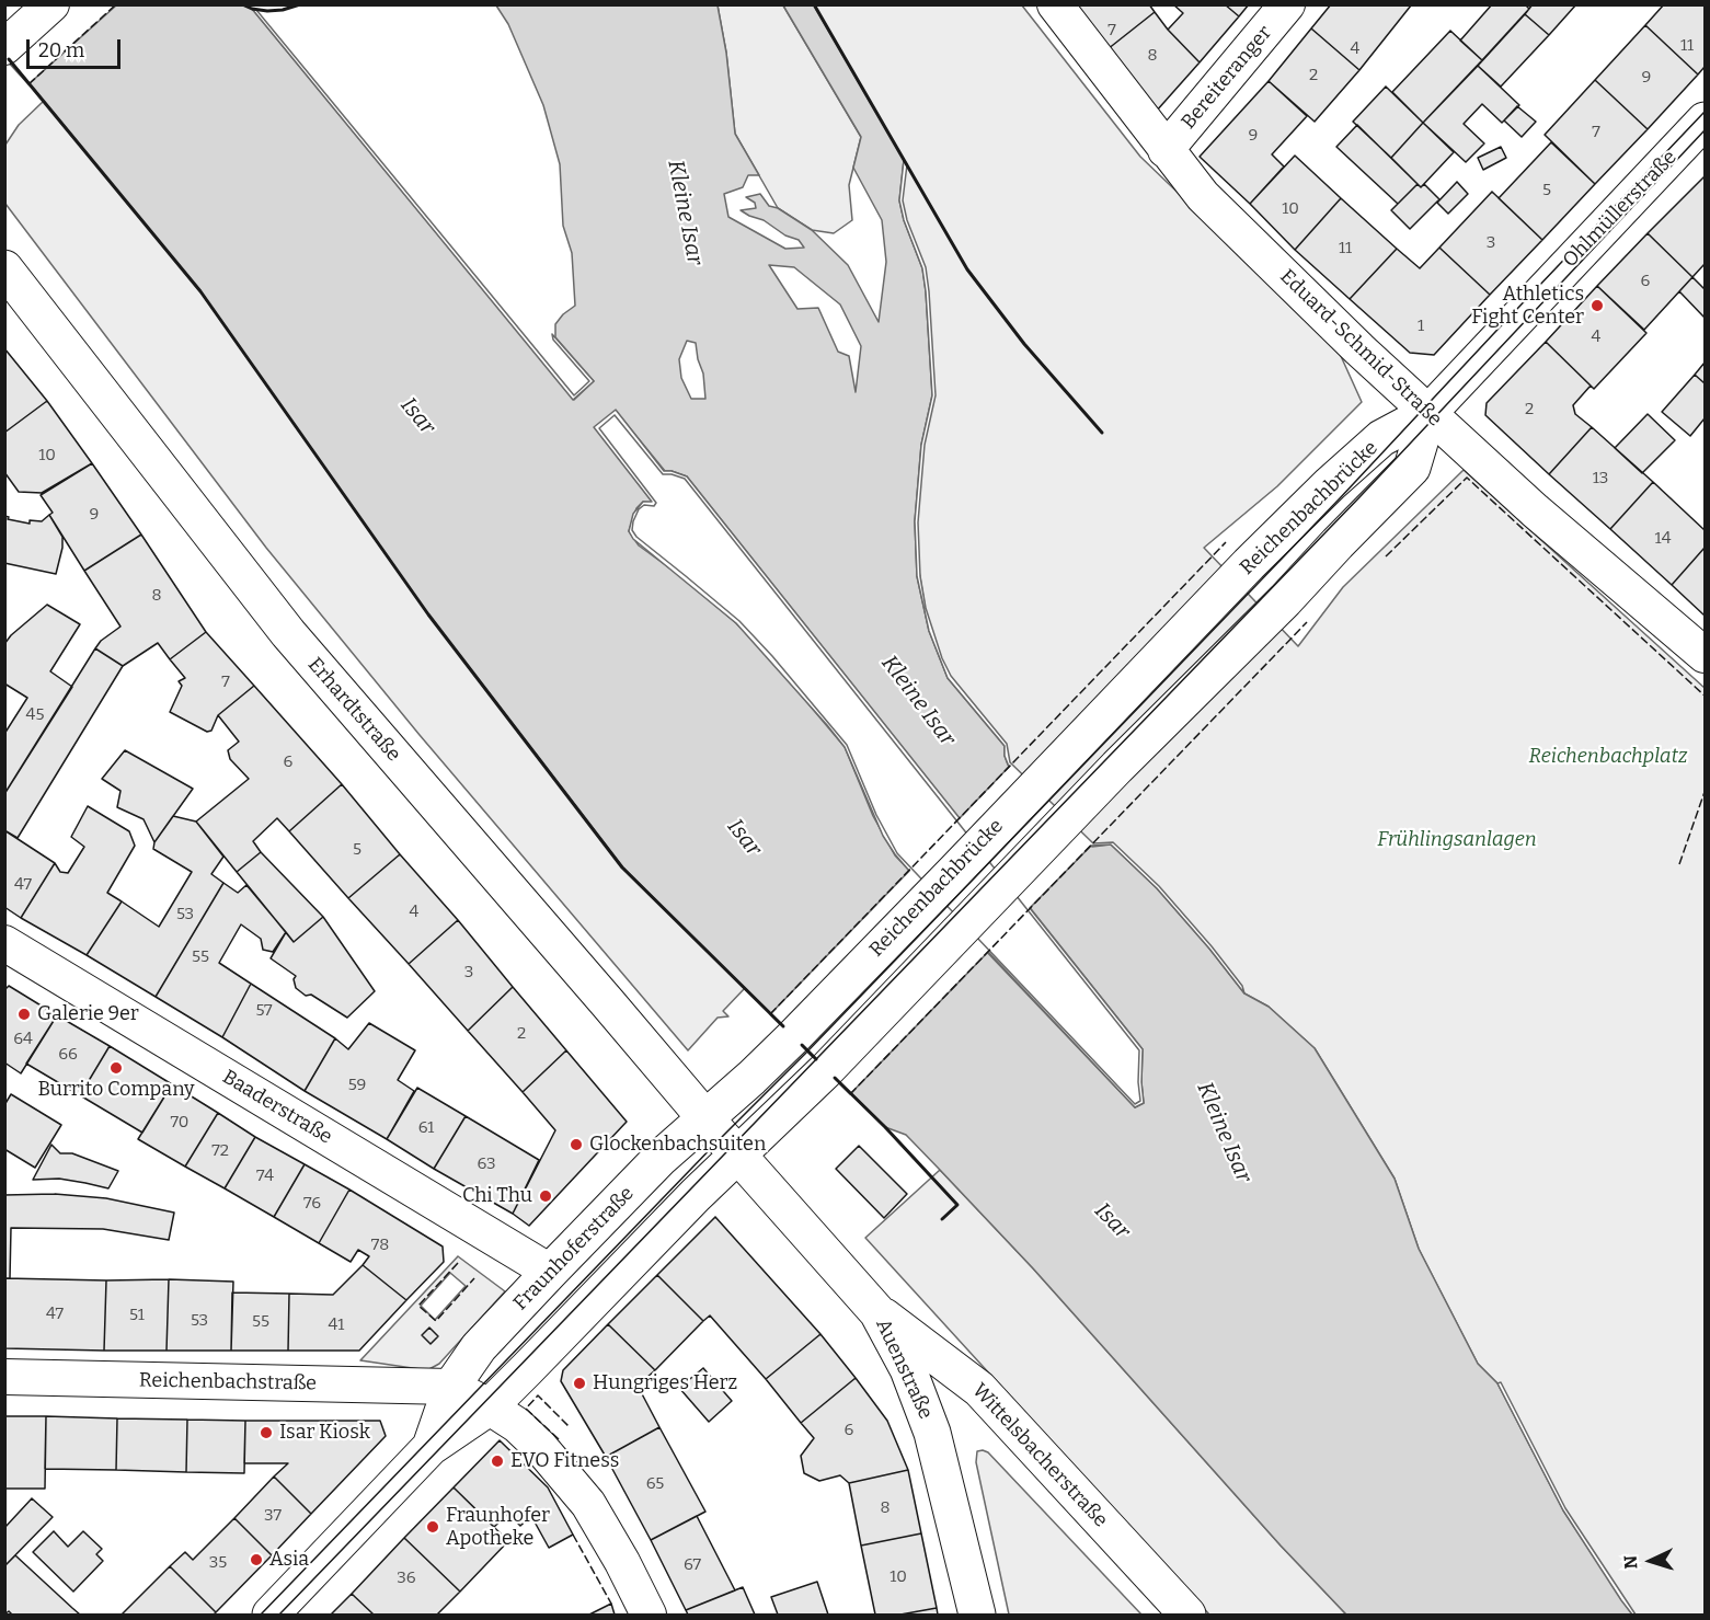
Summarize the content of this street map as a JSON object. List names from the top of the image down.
{
  "streets": {
    "main road": [
      "Ohlmüllerstraße",
      "Reichenbachbrücke",
      "Erhardtstraße",
      "Fraunhoferstraße",
      "Auenstraße",
      "Wittelsbacherstraße"
    ],
    "street": [
      "Bereiteranger",
      "Eduard-Schmid-Straße",
      "Baaderstraße",
      "Reichenbachstraße"
    ]
  },
  "crossings": [
    ["Bereiteranger", "Eduard-Schmid-Straße"],
    ["Ohlmüllerstraße", "Eduard-Schmid-Straße"],
    ["Ohlmüllerstraße", "Reichenbachbrücke"],
    ["Eduard-Schmid-Straße", "Reichenbachbrücke"],
    ["Reichenbachbrücke", "Erhardtstraße"],
    ["Reichenbachbrücke", "Fraunhoferstraße"],
    ["Reichenbachbrücke", "Auenstraße"],
    ["Erhardtstraße", "Fraunhoferstraße"],
    ["Erhardtstraße", "Auenstraße"],
    ["Baaderstraße", "Fraunhoferstraße"],
    ["Fraunhoferstraße", "Auenstraße"],
    ["Fraunhoferstraße", "Reichenbachstraße"],
    ["Auenstraße", "Wittelsbacherstraße"]
  ],
  "water": ["Kleine Isar", "Isar"],
  "parks": ["Reichenbachplatz", "Frühlingsanlagen"],
  "places": [
    "Athletics Fight Center",
    "Galerie 9er",
    "Burrito Company",
    "Glockenbachsuiten",
    "Chi Thu",
    "Hungriges Herz",
    "Isar Kiosk",
    "EVO Fitness",
    "Fraunhofer Apotheke",
    "Asia"
  ],
  "house_numbers": [
    "7",
    "11",
    "4",
    "8",
    "2",
    "9",
    "7",
    "9",
    "5",
    "10",
    "3",
    "11",
    "6",
    "1",
    "4",
    "2",
    "10",
    "13",
    "9",
    "14",
    "8",
    "7",
    "45",
    "6",
    "5",
    "47",
    "4",
    "53",
    "55",
    "3",
    "57",
    "2",
    "64",
    "66",
    "59",
    "70",
    "61",
    "72",
    "63",
    "74",
    "76",
    "78",
    "47",
    "51",
    "53",
    "55",
    "41",
    "6",
    "65",
    "8",
    "37",
    "35",
    "67",
    "10",
    "36"
  ],
  "scale_bar": "20 m",
  "north": "left"
}
